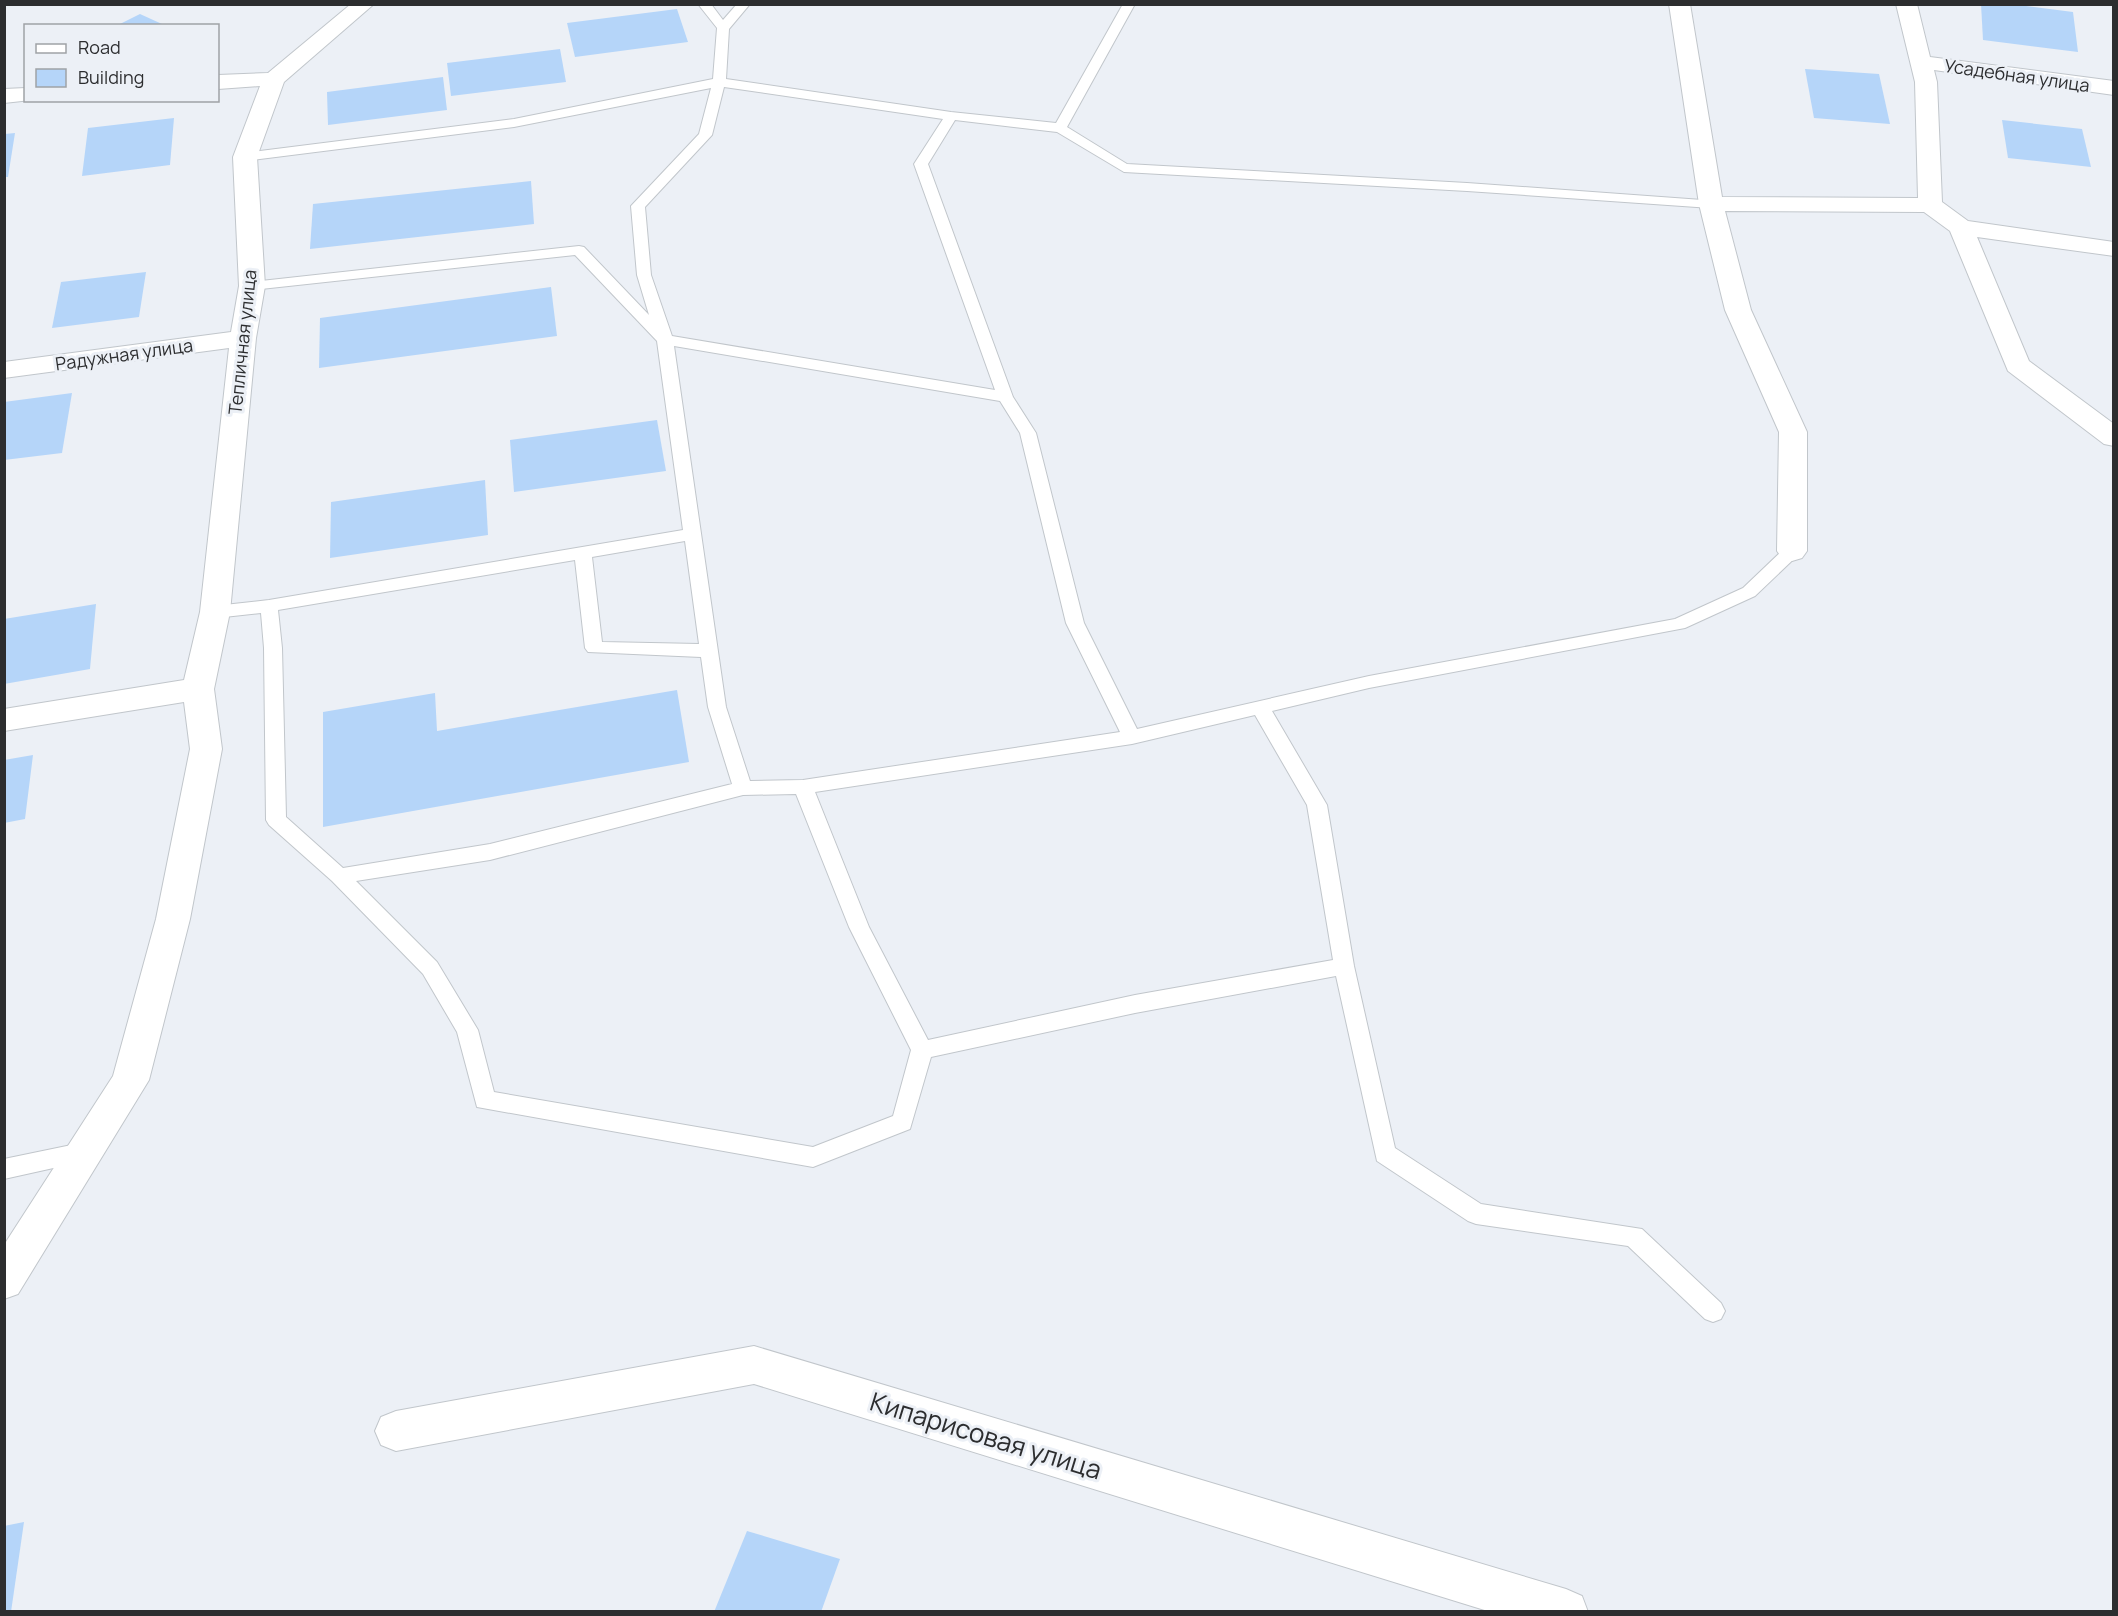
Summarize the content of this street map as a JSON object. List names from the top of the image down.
{
  "streets": {
    "street": [
      "Усадебная улица",
      "Тепличная улица",
      "Радужная улица",
      "Кипарисовая улица"
    ]
  },
  "crossings": [
    ["Тепличная улица", "Радужная улица"]
  ],
  "legend": ["Road", "Building"]
}
